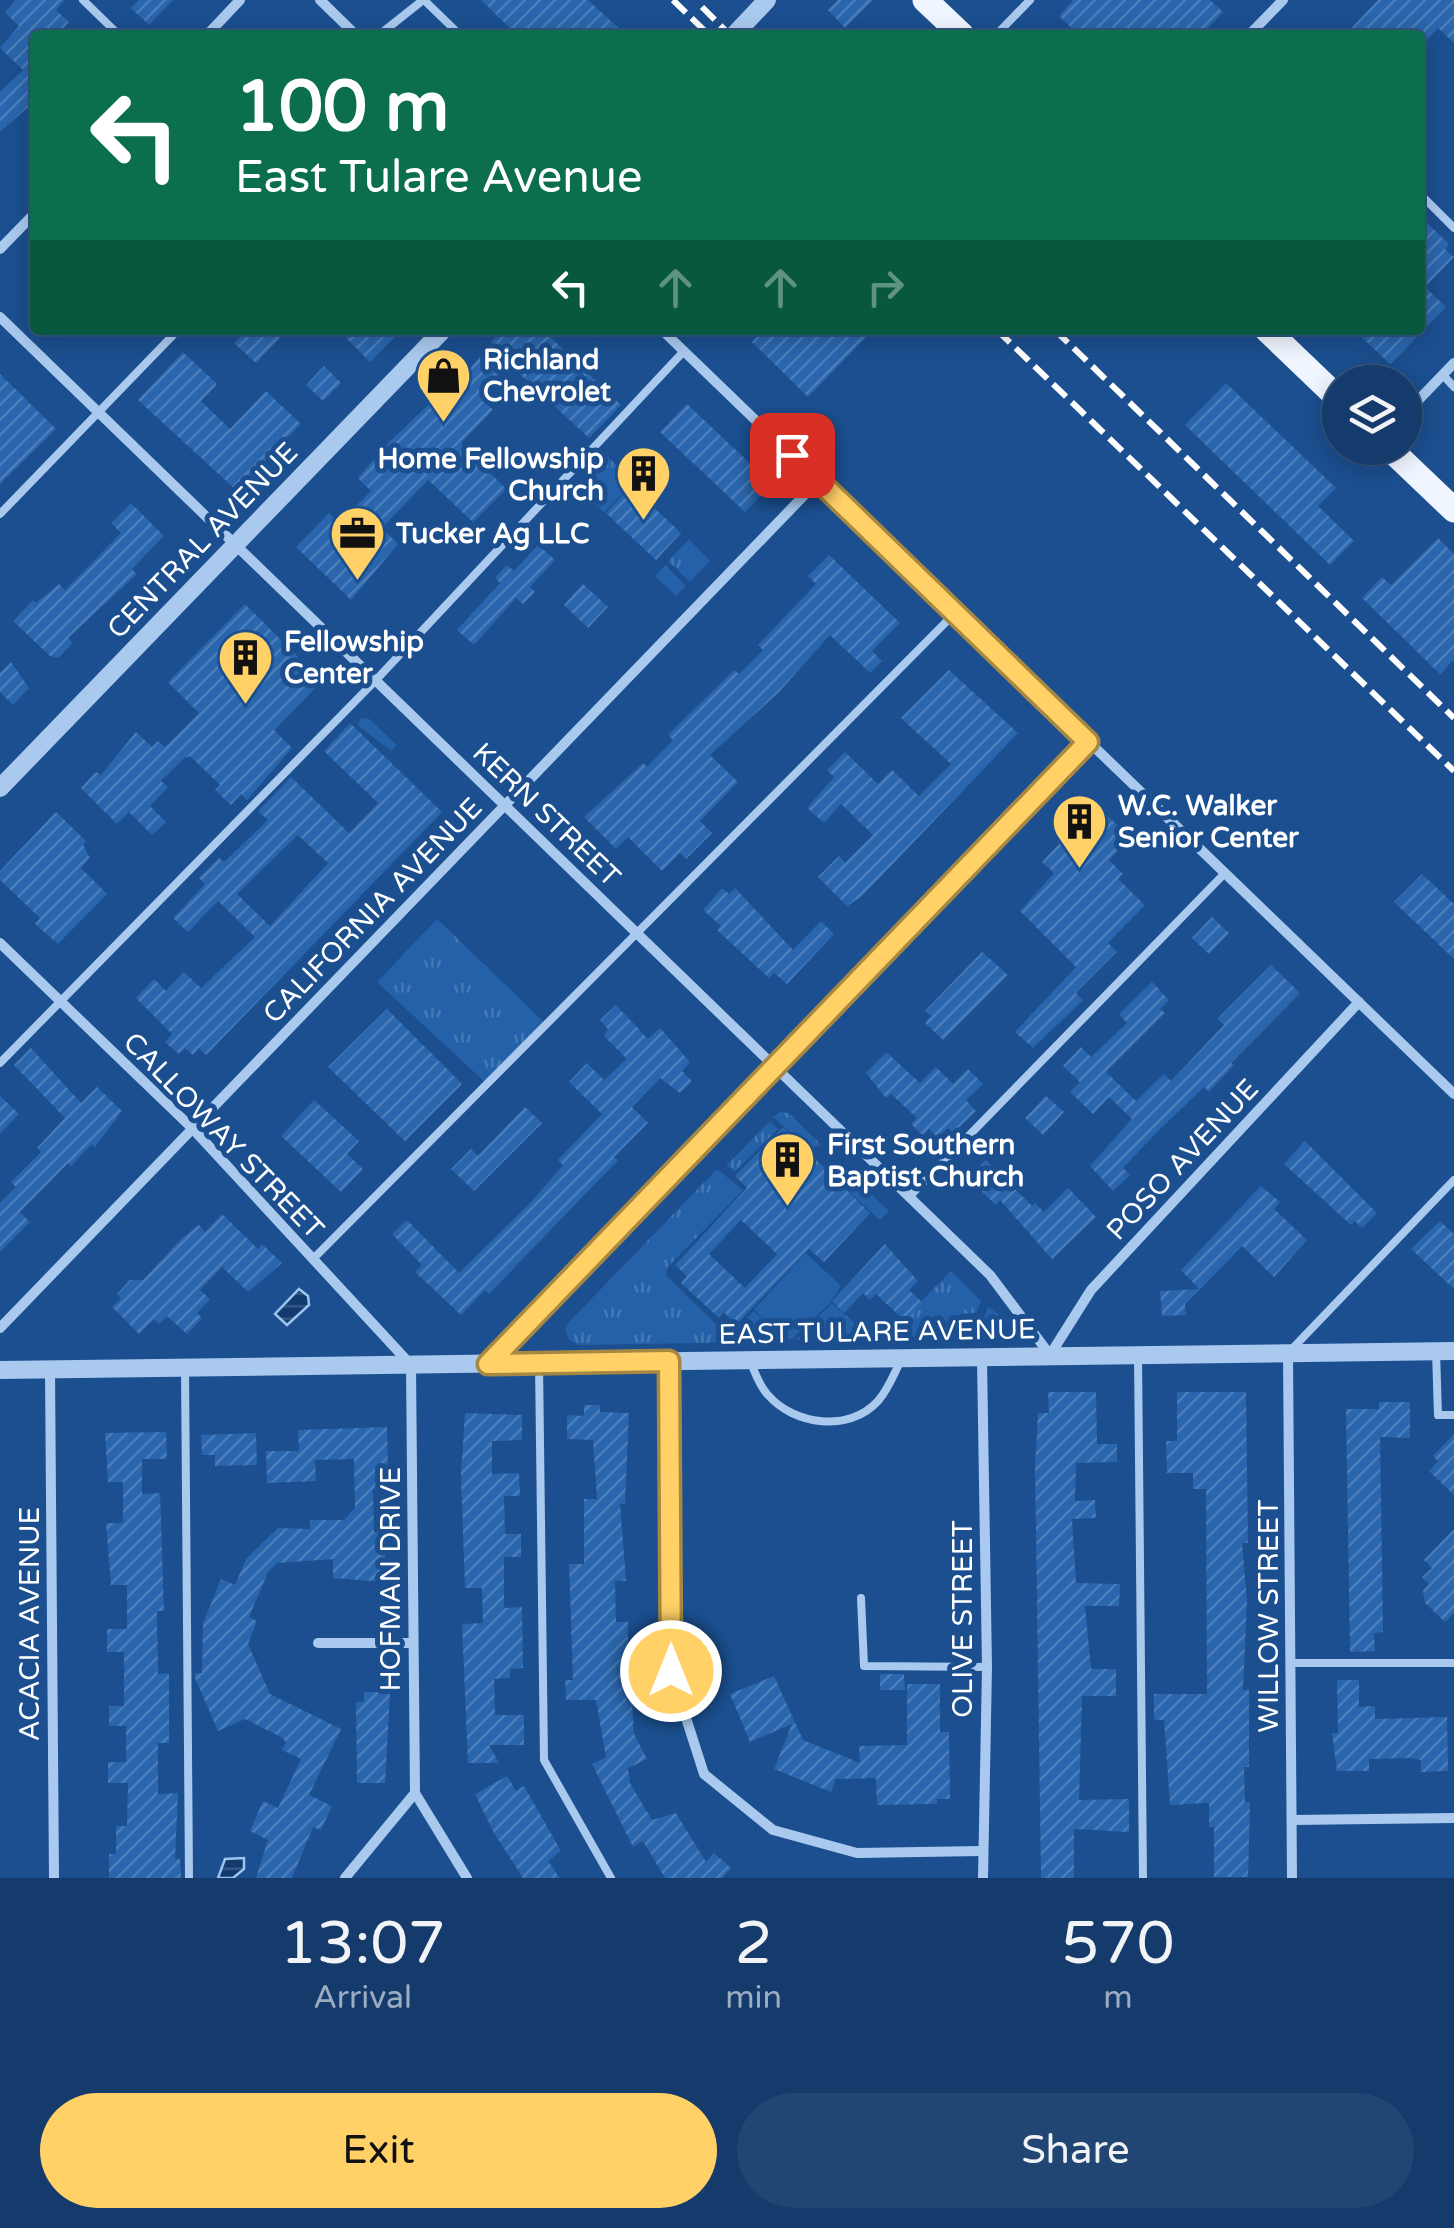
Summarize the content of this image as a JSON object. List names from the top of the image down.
{
  "streets": {
    "street": [
      "CENTRAL AVENUE",
      "KERN STREET",
      "CALIFORNIA AVENUE",
      "CALLOWAY STREET",
      "POSO AVENUE",
      "EAST TULARE AVENUE",
      "HOFMAN DRIVE",
      "WILLOW STREET",
      "OLIVE STREET",
      "ACACIA AVENUE"
    ]
  },
  "crossings": [
    ["CENTRAL AVENUE", "KERN STREET"],
    ["KERN STREET", "CALIFORNIA AVENUE"],
    ["KERN STREET", "POSO AVENUE"],
    ["KERN STREET", "EAST TULARE AVENUE"],
    ["CALIFORNIA AVENUE", "CALLOWAY STREET"],
    ["CALLOWAY STREET", "EAST TULARE AVENUE"],
    ["CALLOWAY STREET", "HOFMAN DRIVE"],
    ["POSO AVENUE", "EAST TULARE AVENUE"],
    ["EAST TULARE AVENUE", "HOFMAN DRIVE"],
    ["EAST TULARE AVENUE", "WILLOW STREET"],
    ["EAST TULARE AVENUE", "OLIVE STREET"],
    ["EAST TULARE AVENUE", "ACACIA AVENUE"]
  ],
  "places": {
    "shop": ["Richland Chevrolet"],
    "building": [
      "Home Fellowship Church",
      "Fellowship Center",
      "W.C. Walker Senior Center",
      "First Southern Baptist Church"
    ],
    "office": ["Tucker Ag LLC"]
  },
  "page": {
    "turn": ["100 m", "East Tulare Avenue"],
    "eta": [
      "13:07",
      "Arrival",
      "2",
      "min",
      "570",
      "m"
    ],
    "buttons": ["Exit", "Share"]
  }
}
